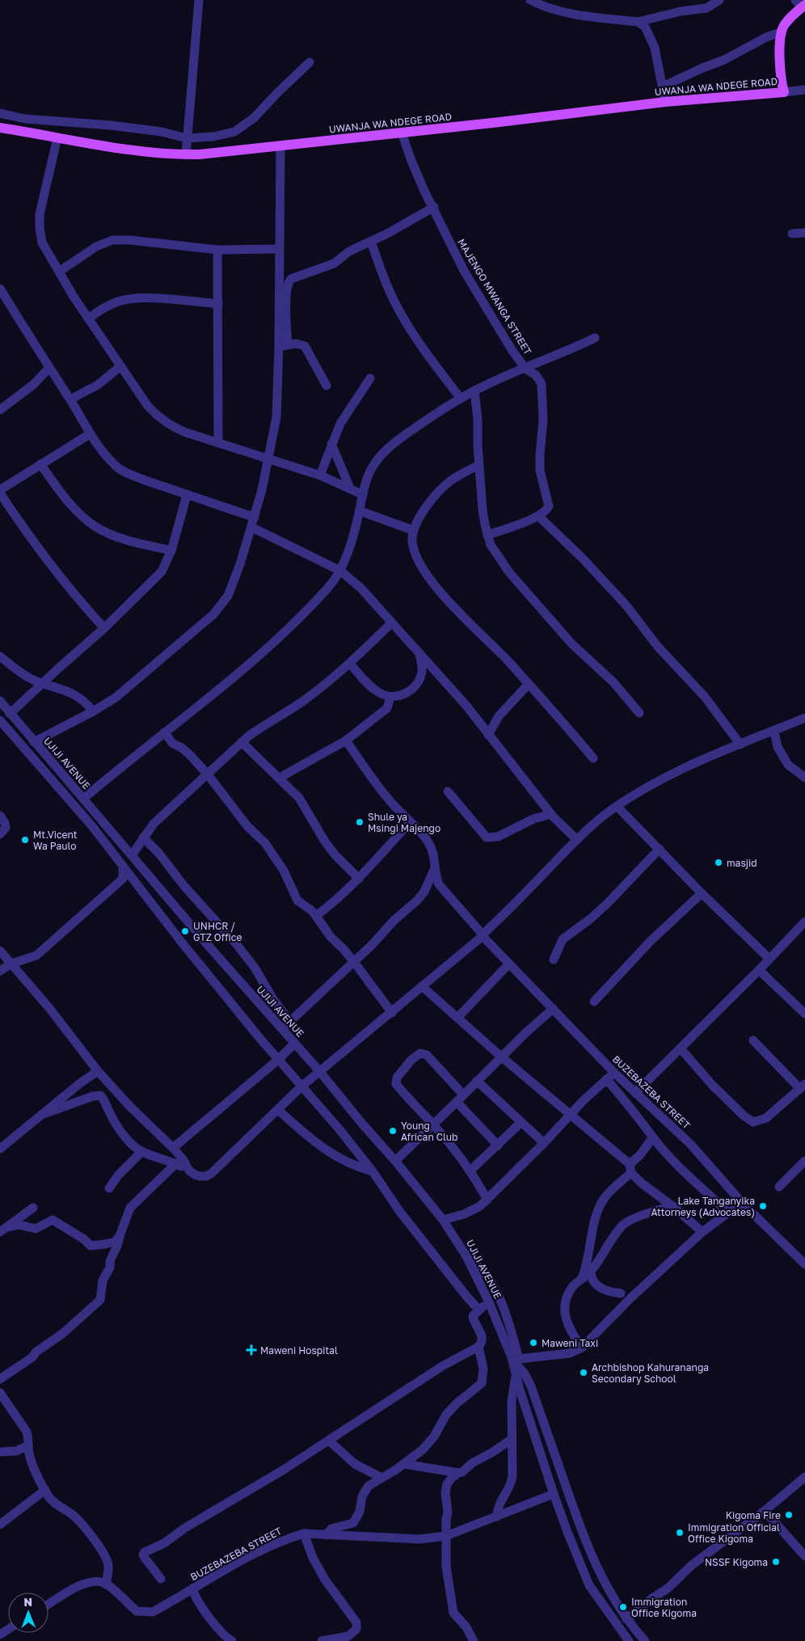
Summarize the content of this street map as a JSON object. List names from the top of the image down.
{
  "streets": {
    "main road": ["UWANJA WA NDEGE ROAD"],
    "street": ["MAJENGO MWANGA STREET", "UJIJI AVENUE", "BUZEBAZEBA STREET"]
  },
  "crossings": [
    ["UWANJA WA NDEGE ROAD", "MAJENGO MWANGA STREET"],
    ["UJIJI AVENUE", "BUZEBAZEBA STREET"]
  ],
  "places": {
    "other": [
      "Shule ya Msingi Majengo",
      "Mt.Vicent Wa Paulo",
      "masjid",
      "UNHCR / GTZ Office",
      "Young African Club",
      "Lake Tanganyika Attorneys (Advocates)",
      "Maweni Taxi",
      "Archbishop Kahurananga Secondary School",
      "Kigoma Fire",
      "Immigration Official Office Kigoma",
      "NSSF Kigoma",
      "Immigration Office Kigoma"
    ],
    "health": ["Maweni Hospital"]
  },
  "north": "top"
}
